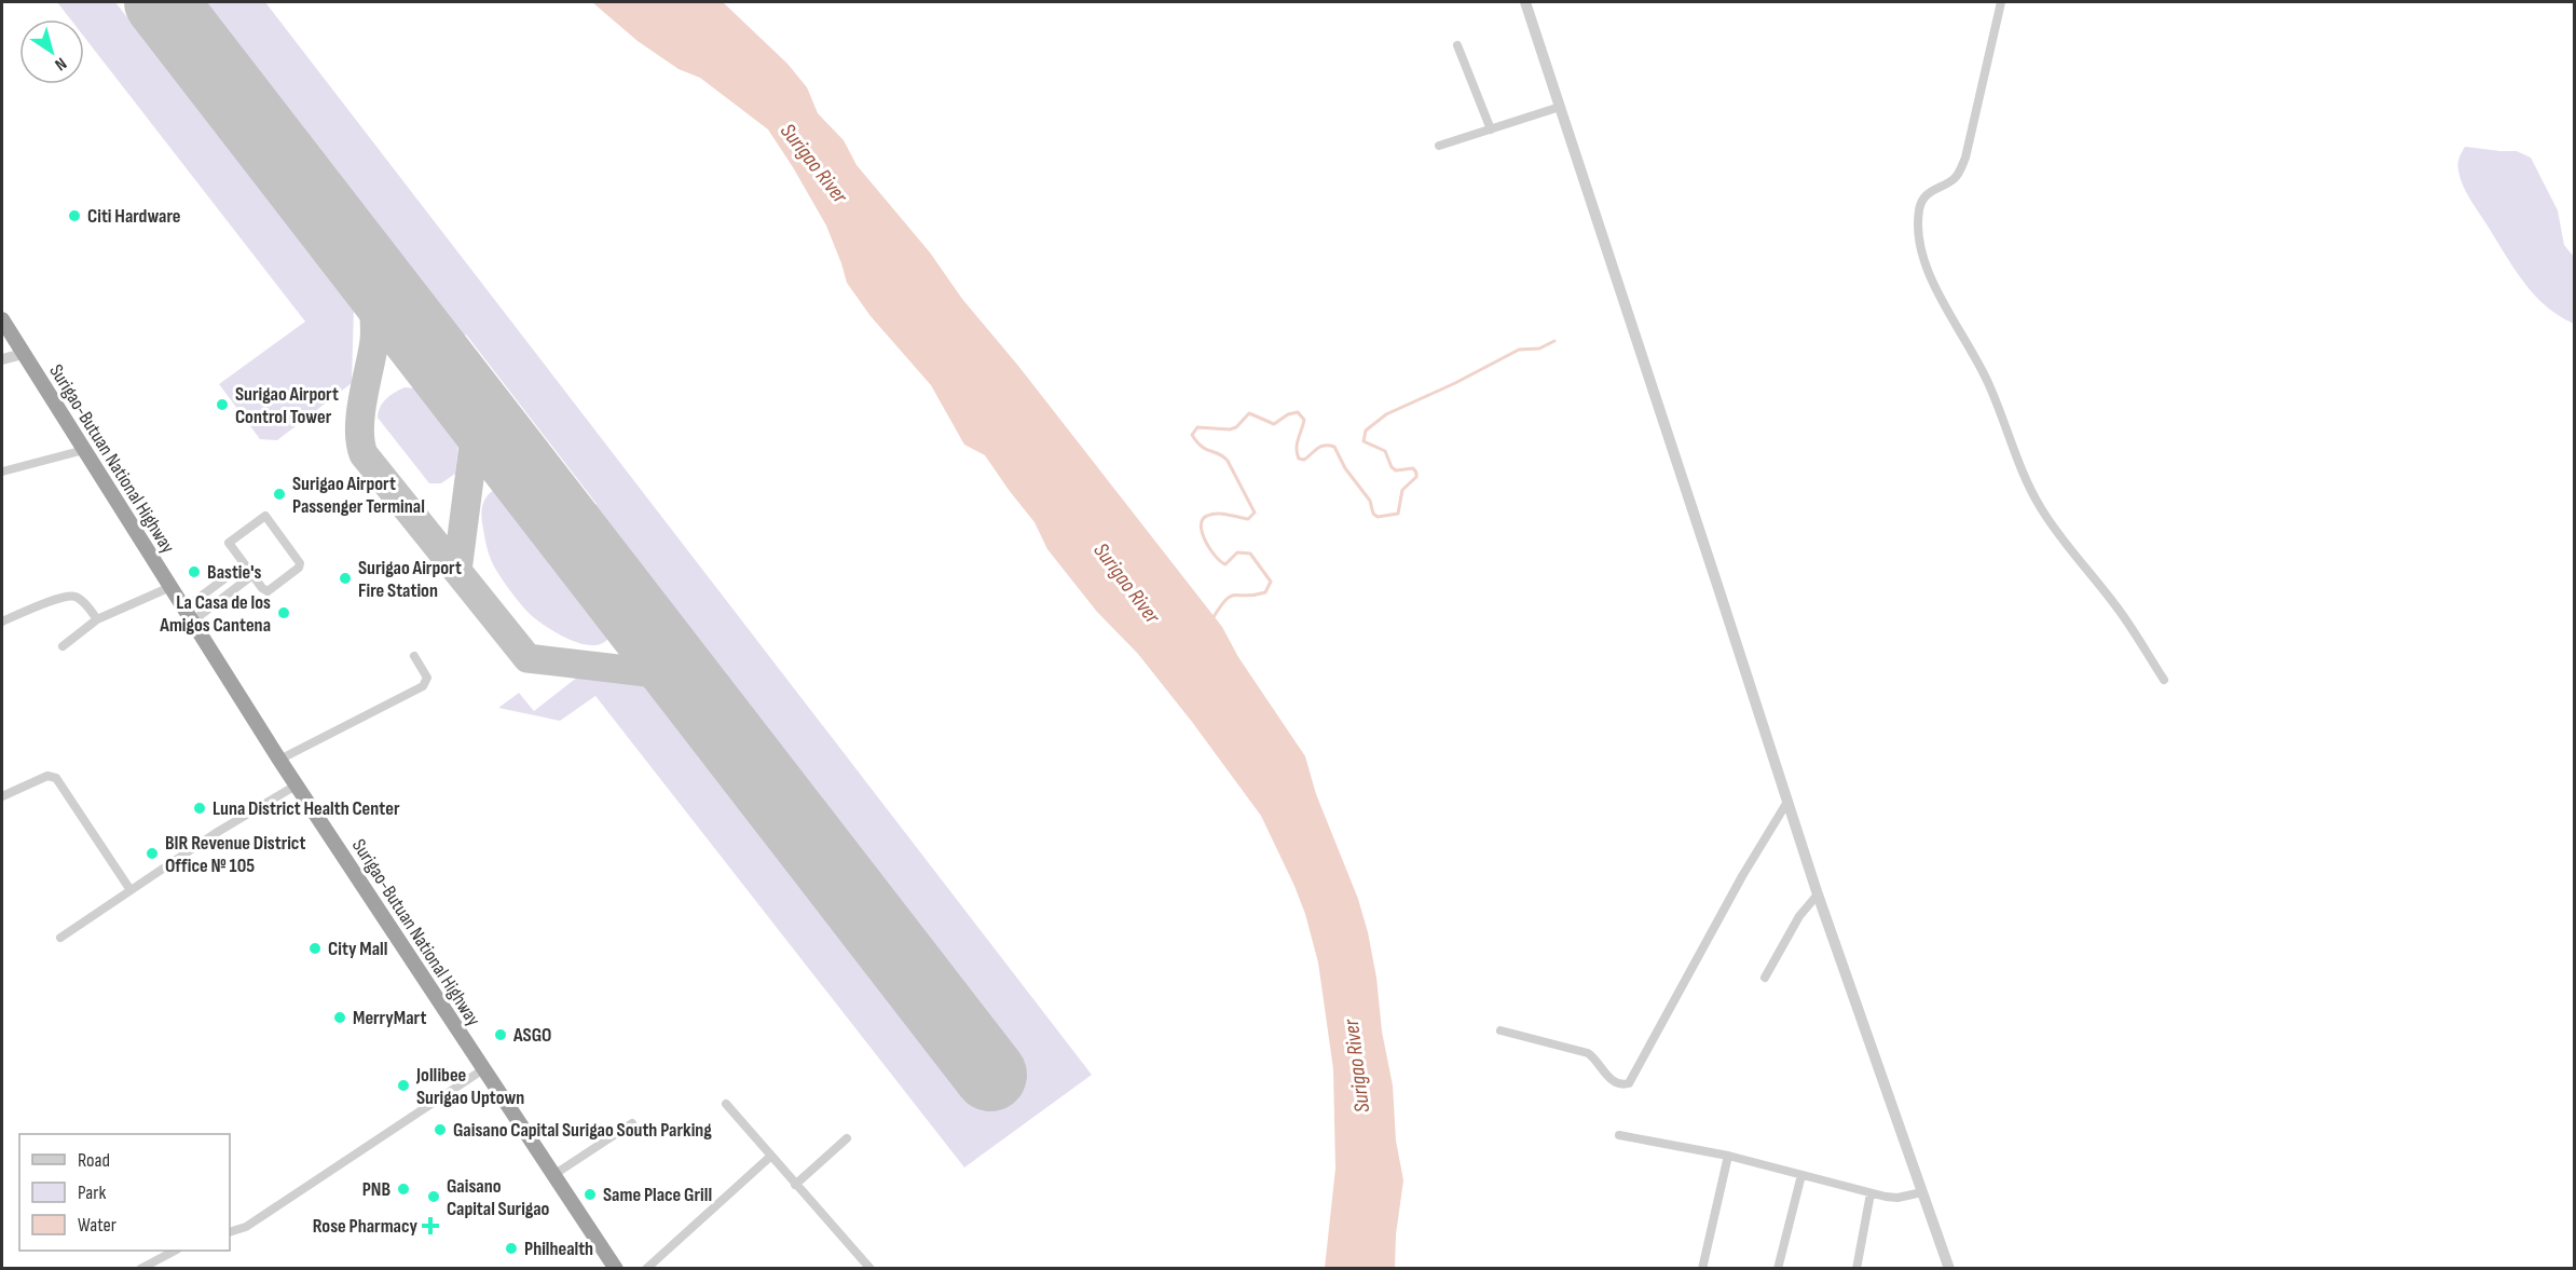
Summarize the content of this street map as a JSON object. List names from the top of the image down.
{
  "streets": {
    "highway": ["Surigao-Butuan National Highway"]
  },
  "water": ["Surigao River"],
  "places": {
    "other": [
      "Citi Hardware",
      "Surigao Airport Control Tower",
      "Surigao Airport Passenger Terminal",
      "Bastie's",
      "Surigao Airport Fire Station",
      "La Casa de los Amigos Cantena",
      "Luna District Health Center",
      "BIR Revenue District Office № 105",
      "City Mall",
      "MerryMart",
      "ASGO",
      "Jollibee Surigao Uptown",
      "Gaisano Capital Surigao South Parking",
      "PNB",
      "Same Place Grill",
      "Gaisano Capital Surigao",
      "Philhealth"
    ],
    "health": ["Rose Pharmacy"]
  },
  "legend": ["Road", "Park", "Water"],
  "north": "bottom right"
}
